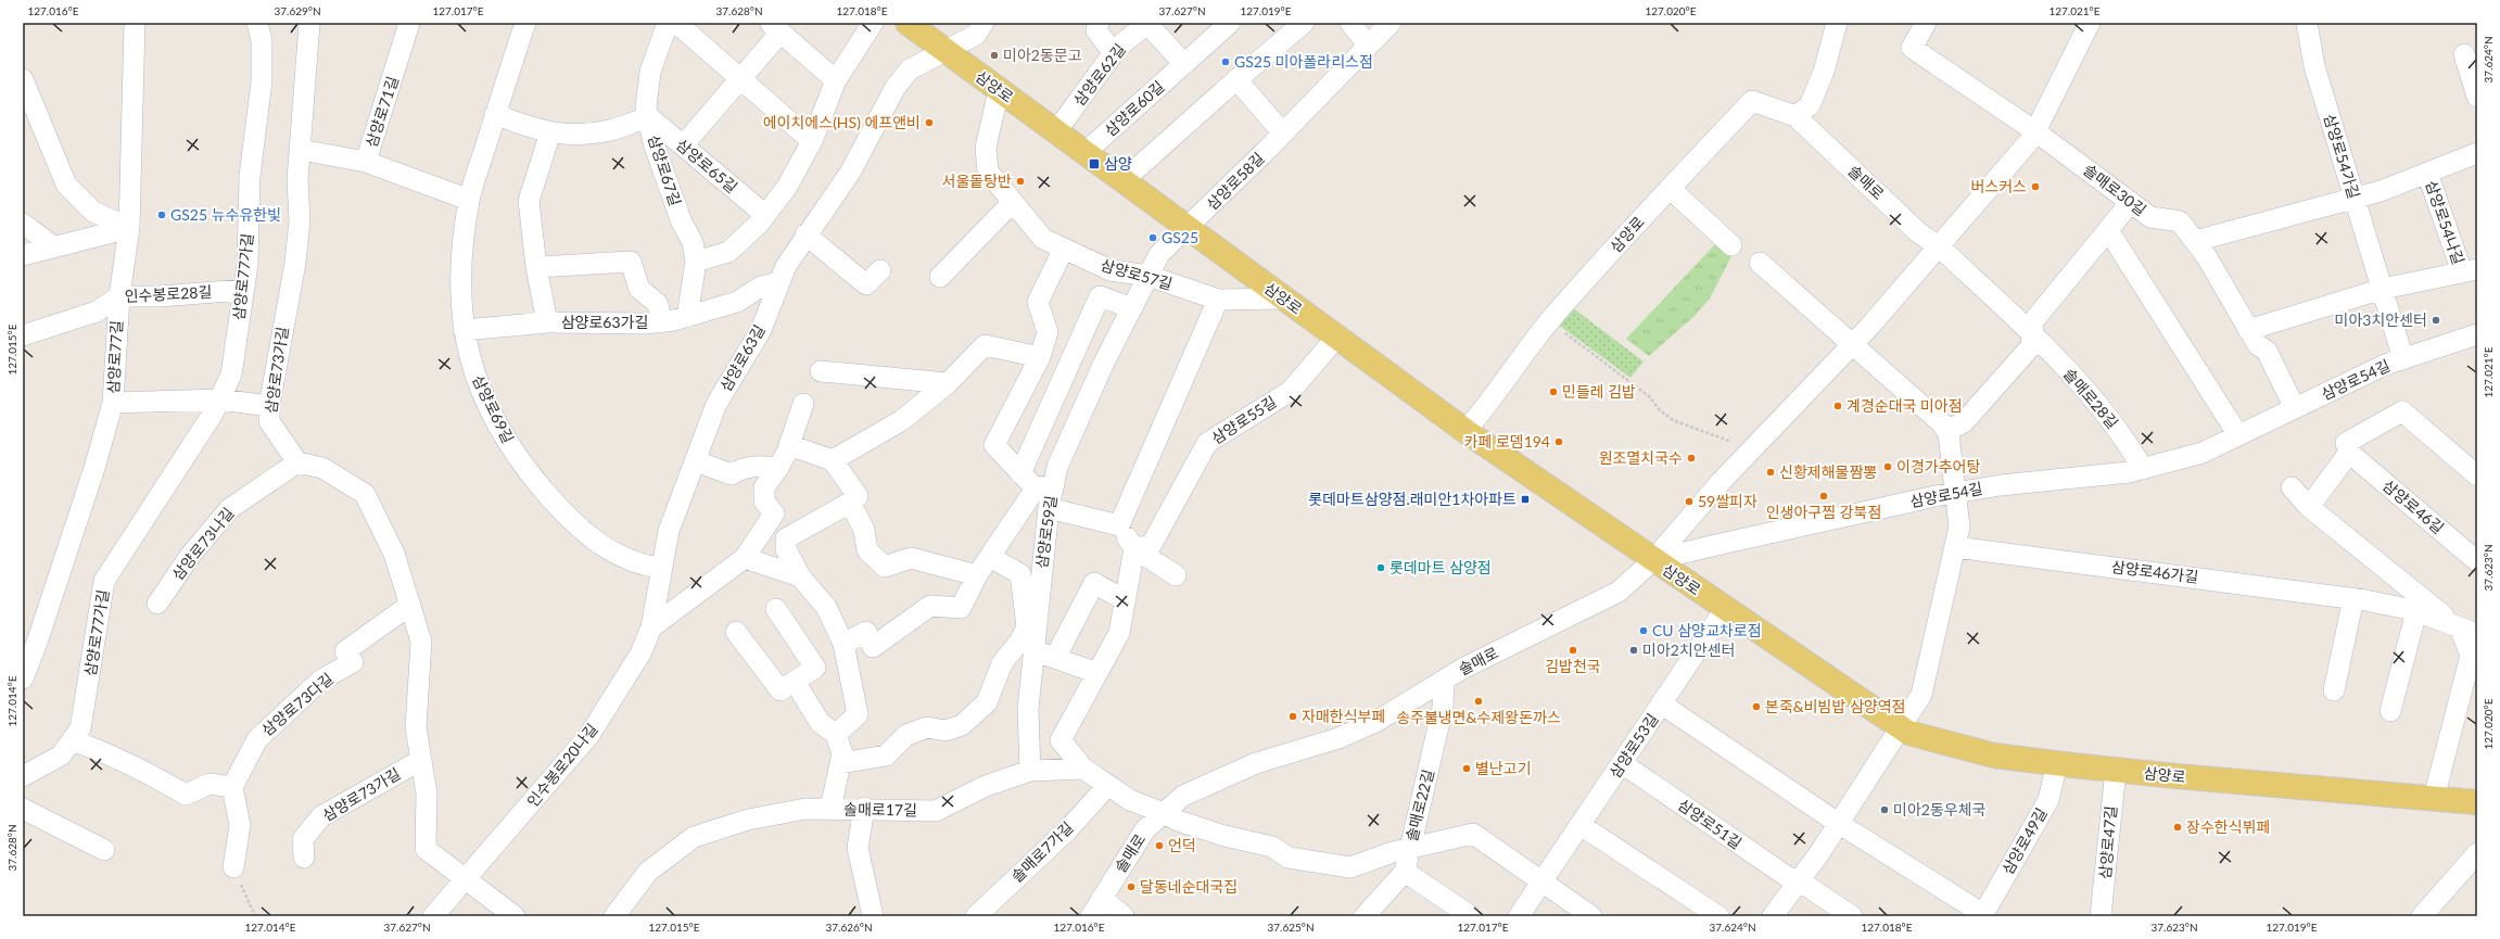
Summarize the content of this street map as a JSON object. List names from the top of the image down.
{
  "streets": {
    "main road": ["삼양로"],
    "street": [
      "삼양로62길",
      "삼양로60길",
      "삼양로71길",
      "삼양로54가길",
      "삼양로65길",
      "삼양로67길",
      "삼양로58길",
      "솔매로",
      "솔매로30길",
      "삼양로54나길",
      "삼양로57길",
      "삼양로77가길",
      "인수봉로28길",
      "삼양로63가길",
      "삼양로77길",
      "삼양로63길",
      "삼양로73가길",
      "삼양로54길",
      "솔매로28길",
      "삼양로69길",
      "삼양로55길",
      "삼양로46길",
      "삼양로59길",
      "삼양로73나길",
      "삼양로46가길",
      "삼양로73다길",
      "삼양로53길",
      "인수봉로20나길",
      "솔매로22길",
      "솔매로17길",
      "삼양로51길",
      "삼양로49길",
      "삼양로47길",
      "솔매로7가길"
    ]
  },
  "crossings": [
    ["삼양로62길", "삼양로"],
    ["삼양로", "삼양로60길"],
    ["삼양로", "삼양로58길"],
    ["삼양로", "솔매로"],
    ["삼양로", "삼양로57길"],
    ["삼양로", "삼양로63길"],
    ["삼양로", "삼양로54길"],
    ["삼양로", "삼양로55길"],
    ["삼양로", "삼양로59길"],
    ["삼양로", "삼양로53길"],
    ["삼양로", "삼양로49길"],
    ["삼양로", "삼양로47길"],
    ["삼양로71길", "삼양로73가길"],
    ["삼양로54가길", "삼양로54나길"],
    ["삼양로54가길", "삼양로54길"],
    ["삼양로65길", "삼양로67길"],
    ["삼양로67길", "삼양로63가길"],
    ["삼양로58길", "삼양로59길"],
    ["솔매로", "솔매로30길"],
    ["솔매로", "삼양로54길"],
    ["솔매로", "솔매로28길"],
    ["솔매로", "솔매로22길"],
    ["솔매로30길", "삼양로54길"],
    ["삼양로57길", "삼양로59길"],
    ["삼양로77가길", "인수봉로28길"],
    ["인수봉로28길", "삼양로77길"],
    ["삼양로63가길", "삼양로63길"],
    ["삼양로63가길", "삼양로69길"],
    ["삼양로63길", "삼양로69길"],
    ["삼양로63길", "인수봉로20나길"],
    ["삼양로73가길", "삼양로73나길"],
    ["삼양로73가길", "삼양로73다길"],
    ["삼양로73가길", "인수봉로20나길"],
    ["삼양로54길", "솔매로28길"],
    ["삼양로69길", "인수봉로20나길"],
    ["삼양로59길", "솔매로17길"],
    ["삼양로53길", "삼양로51길"]
  ],
  "places": {
    "other": [
      "미아2동문고",
      "GS25 미아폴라리스점",
      "에이치에스(HS) 에프앤비",
      "서울돝탕반",
      "버스커스",
      "GS25 뉴수유한빛",
      "GS25",
      "미아3치안센터",
      "민들레 김밥",
      "계경순대국 미아점",
      "카페 로뎀194",
      "원조멸치국수",
      "이경가추어탕",
      "신황제해물짬뽕",
      "인생아구찜 강북점",
      "59쌀피자",
      "롯데마트 삼양점",
      "CU 삼양교차로점",
      "김밥천국",
      "미아2치안센터",
      "송주불냉면&수제왕돈까스",
      "본죽&비빔밥 삼양역점",
      "자매한식부페",
      "별난고기",
      "미아2동우체국",
      "장수한식뷔페",
      "언덕",
      "달동네순대국집"
    ],
    "transit": ["삼양", "롯데마트삼양점.래미안1차아파트"]
  },
  "coordinates": [
    "127.016°E",
    "37.629°N",
    "127.017°E",
    "37.628°N",
    "127.018°E",
    "37.627°N",
    "127.019°E",
    "127.020°E",
    "127.021°E",
    "37.624°N",
    "127.015°E",
    "37.623°N",
    "127.014°E",
    "37.626°N",
    "37.625°N"
  ]
}
